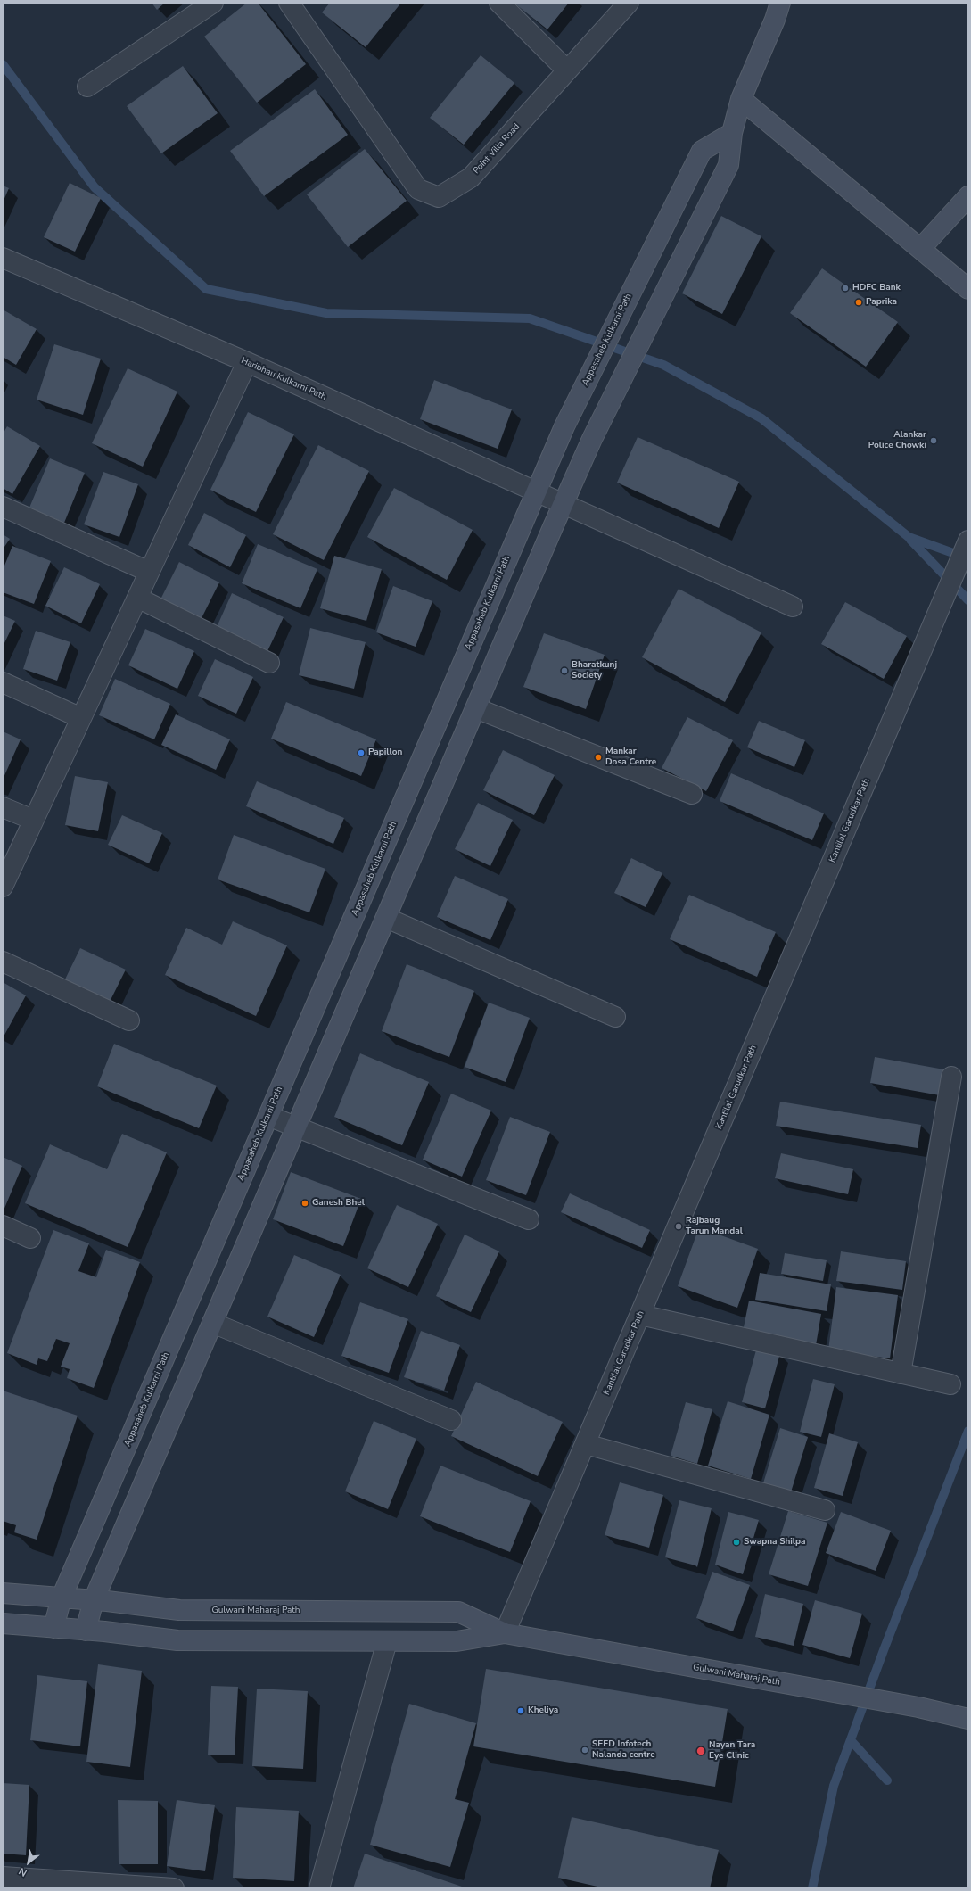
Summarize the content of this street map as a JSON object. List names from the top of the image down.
{
  "streets": {
    "street": [
      "Point Villa Road",
      "Appasaheb Kulkarni Path",
      "Haribhau Kulkarni Path",
      "Kantilal Garudkar Path",
      "Gulwani Maharaj Path"
    ]
  },
  "crossings": [
    ["Appasaheb Kulkarni Path", "Haribhau Kulkarni Path"],
    ["Appasaheb Kulkarni Path", "Gulwani Maharaj Path"],
    ["Kantilal Garudkar Path", "Gulwani Maharaj Path"]
  ],
  "places": [
    "HDFC Bank",
    "Paprika",
    "Alankar Police Chowki",
    "Bharatkunj Society",
    "Papillon",
    "Mankar Dosa Centre",
    "Ganesh Bhel",
    "Rajbaug Tarun Mandal",
    "Swapna Shilpa",
    "Kheliya",
    "SEED Infotech Nalanda centre",
    "Nayan Tara Eye Clinic"
  ],
  "north": "bottom left"
}
